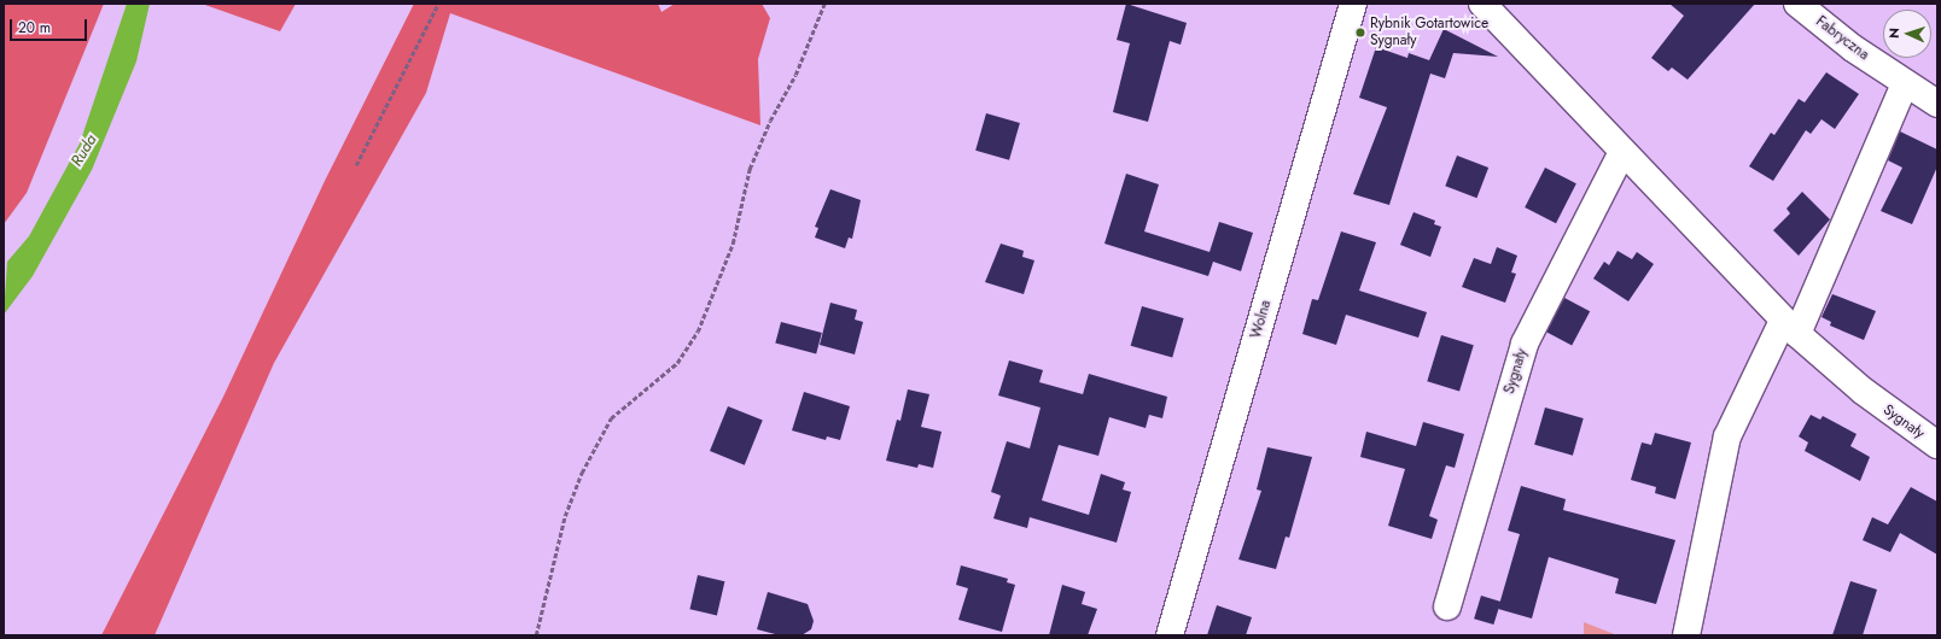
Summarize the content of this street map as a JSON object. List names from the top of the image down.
{
  "streets": {
    "street": ["Fabryczna", "Wolna", "Sygnały"]
  },
  "water": ["Ruda"],
  "places": ["Rybnik Gotartowice Sygnały"],
  "scale_bar": "20 m",
  "north": "left"
}
